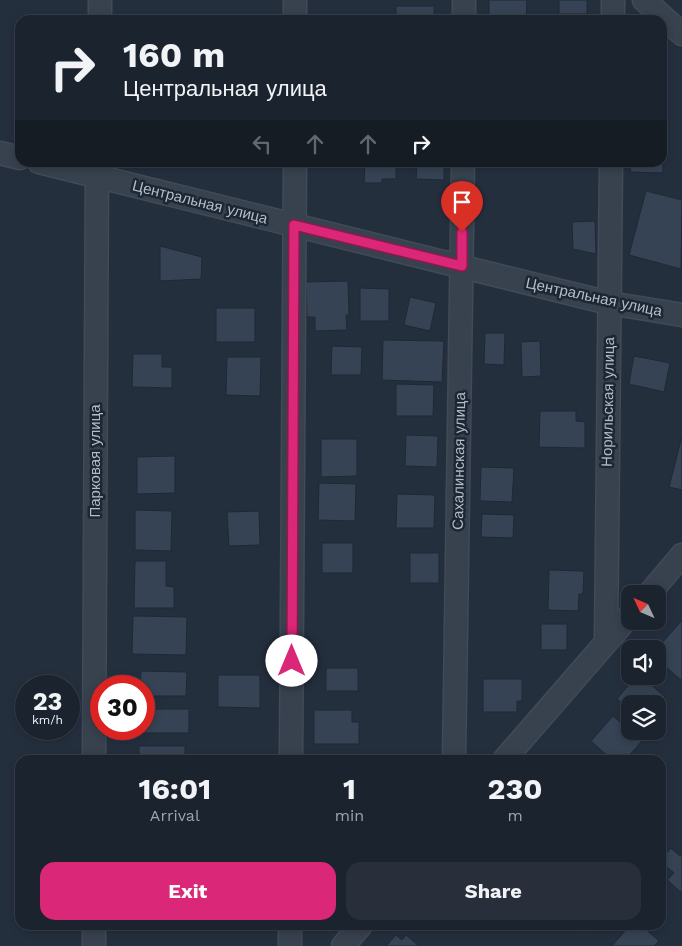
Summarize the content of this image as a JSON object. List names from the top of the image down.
{
  "streets": {
    "street": [
      "Центральная улица",
      "Норильская улица",
      "Парковая улица",
      "Сахалинская улица"
    ]
  },
  "crossings": [
    ["Центральная улица", "Норильская улица"],
    ["Центральная улица", "Парковая улица"],
    ["Центральная улица", "Сахалинская улица"]
  ],
  "north": "top left",
  "page": {
    "turn": ["160 m", "Центральная улица"],
    "speed": "23 km/h",
    "limit": "30",
    "eta": [
      "16:01",
      "Arrival",
      "1",
      "min",
      "230",
      "m"
    ],
    "buttons": ["Exit", "Share"]
  }
}
